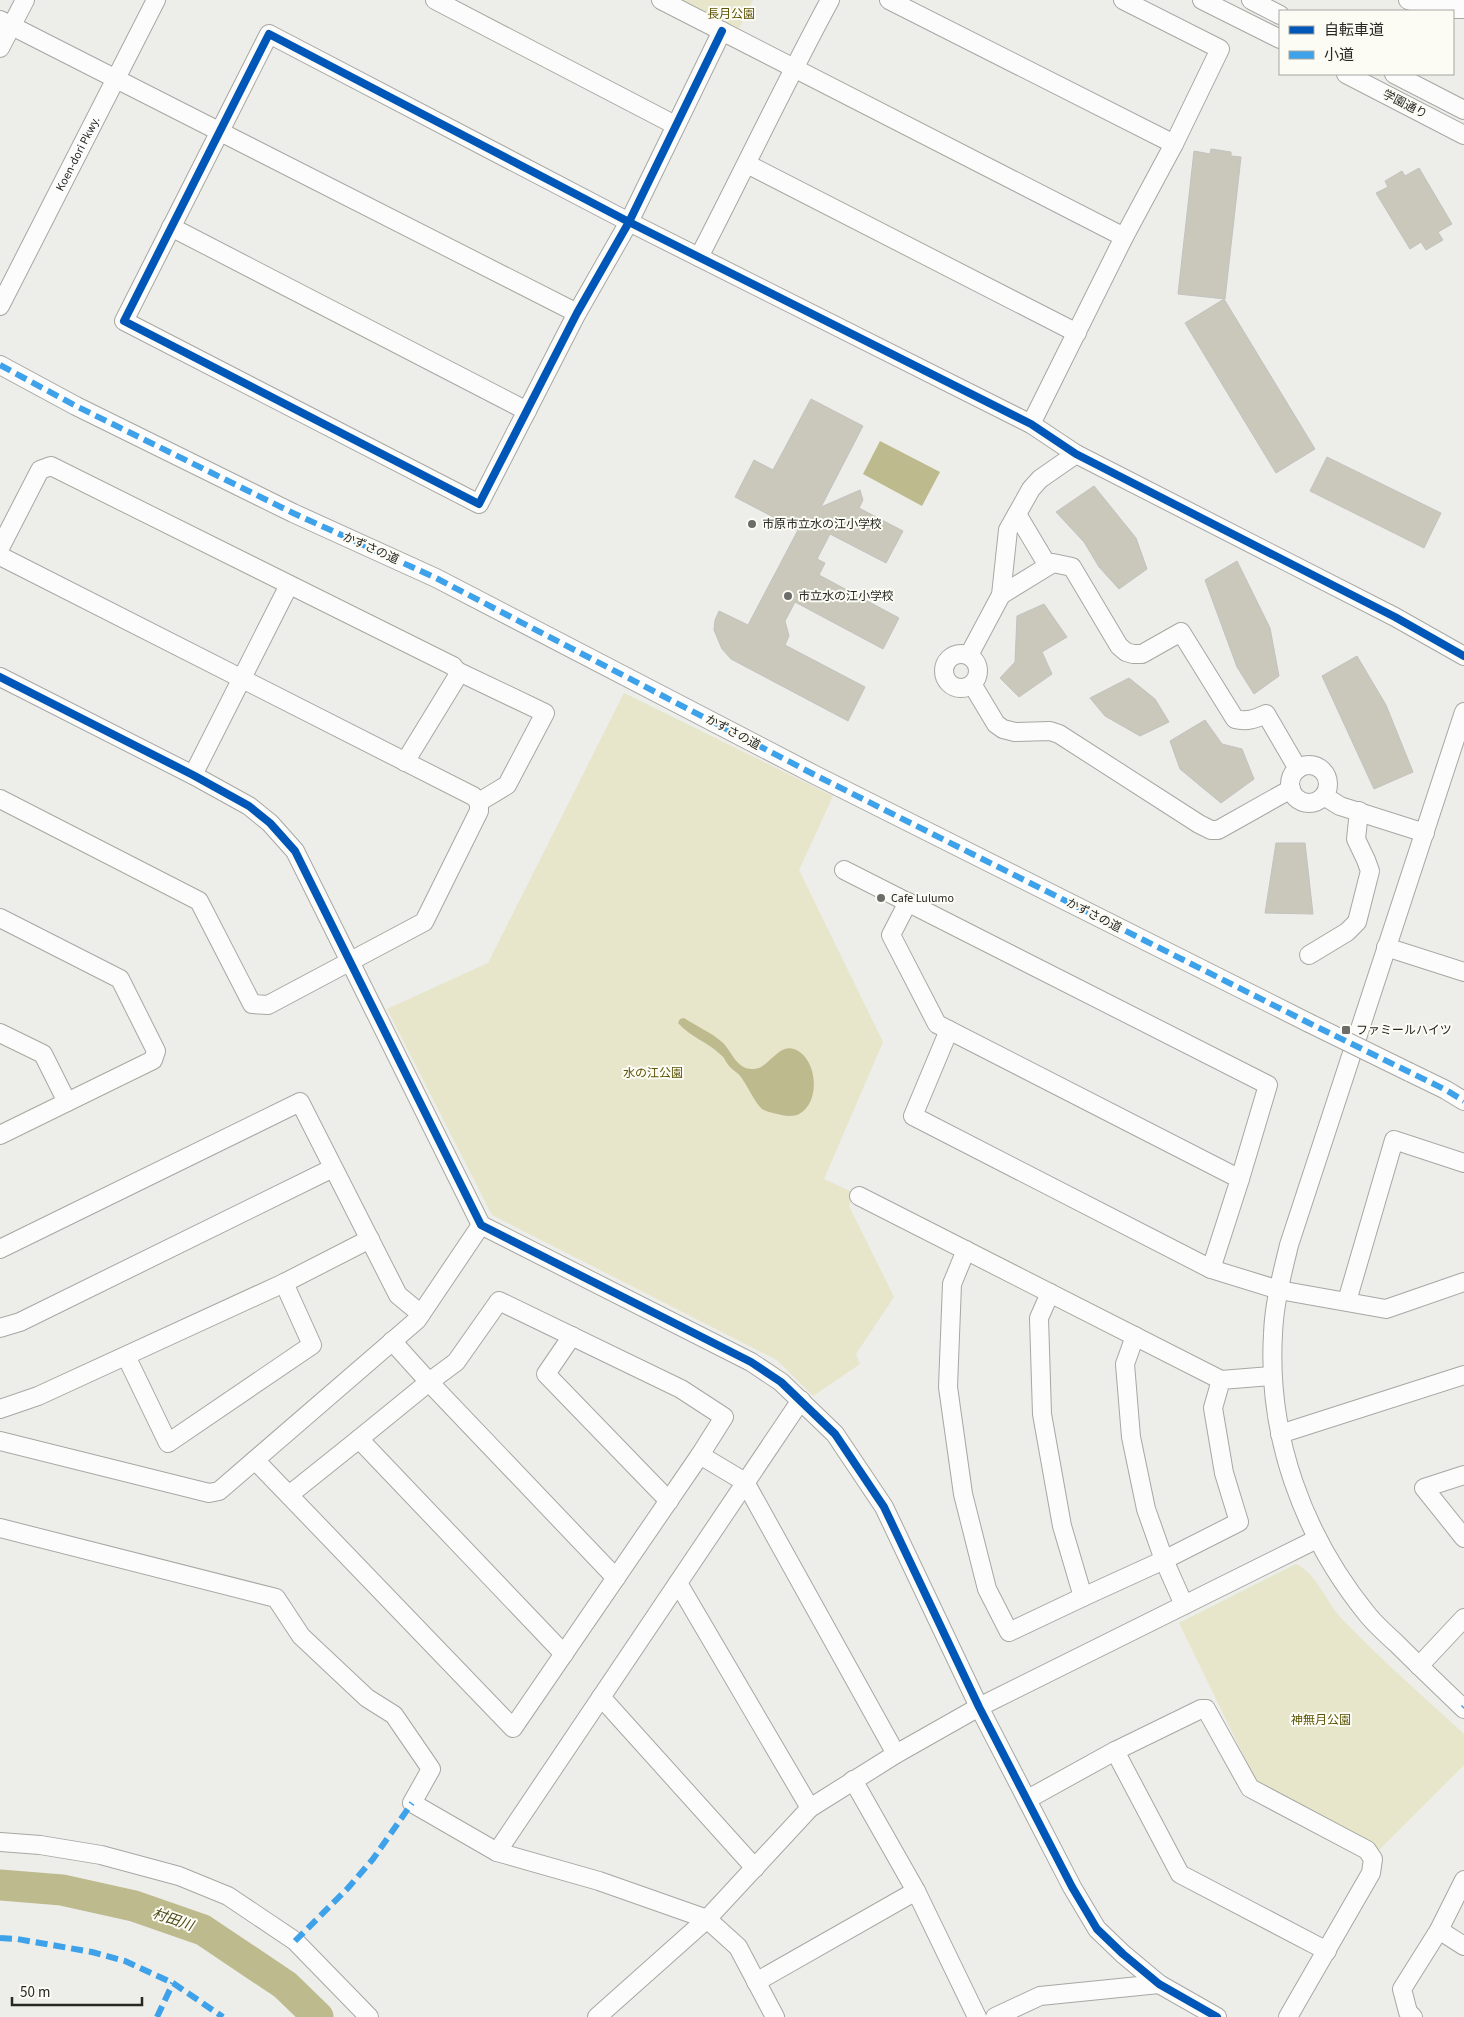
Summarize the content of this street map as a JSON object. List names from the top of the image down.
{
  "streets": {
    "street": ["学園通り", "Koen-dori Pkwy.", "かずさの道"]
  },
  "water": ["村田川"],
  "parks": ["長月公園", "水の江公園", "神無月公園"],
  "places": {
    "other": ["市原市立水の江小学校", "市立水の江小学校", "Cafe Lulumo"],
    "transit": ["ファミールハイツ"]
  },
  "legend": ["自転車道", "小道"],
  "scale_bar": "50 m"
}
